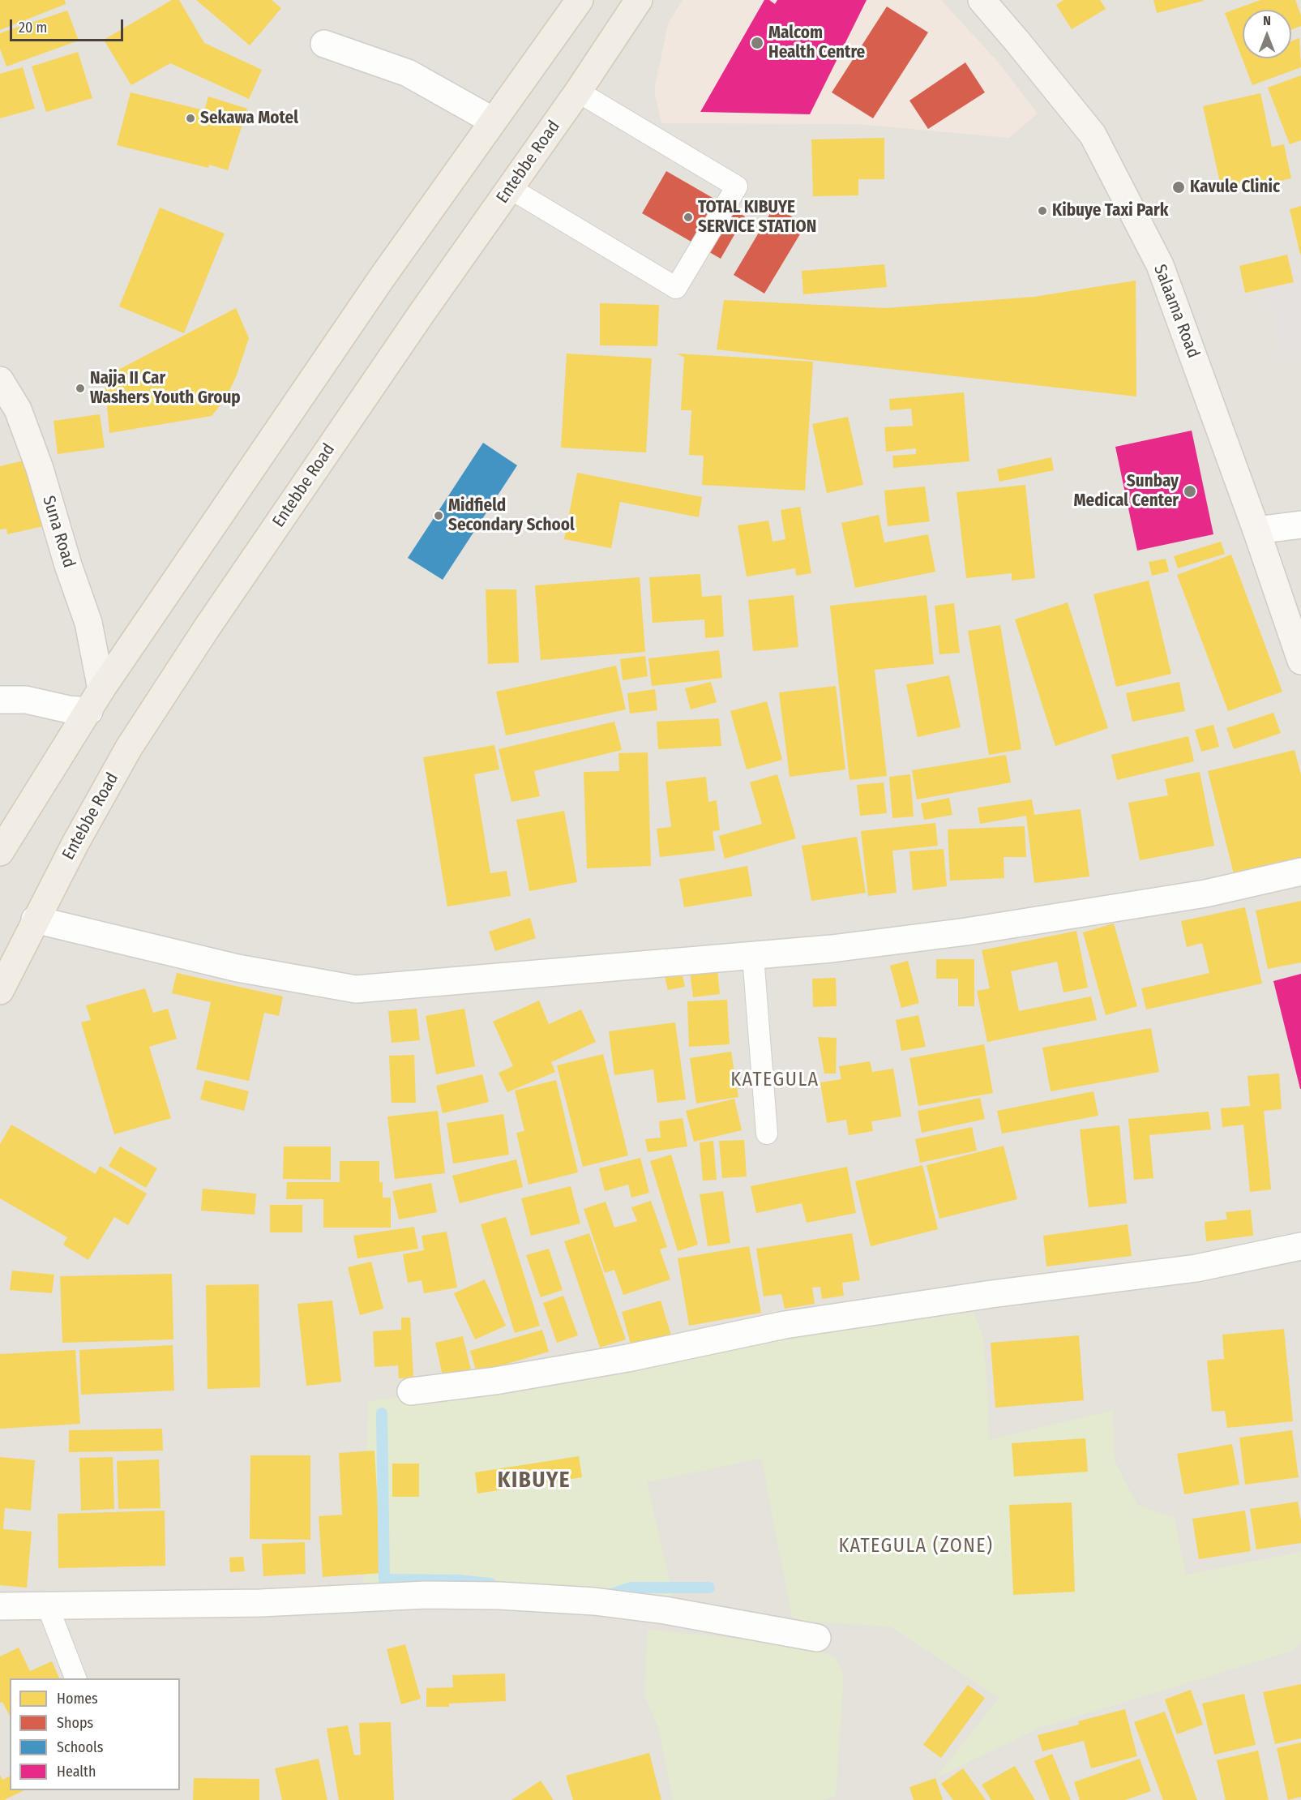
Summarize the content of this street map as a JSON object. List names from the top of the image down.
{
  "streets": {
    "main road": ["Entebbe Road", "Salaama Road", "Suna Road"]
  },
  "districts": ["KATEGULA", "KIBUYE", "KATEGULA (ZONE)"],
  "places": [
    "Malcom Health Centre",
    "Sekawa Motel",
    "Kavule Clinic",
    "Kibuye Taxi Park",
    "TOTAL KIBUYE SERVICE STATION",
    "Najja II Car Washers Youth Group",
    "Sunbay Medical Center",
    "Midfield Secondary School"
  ],
  "legend": [
    "Homes",
    "Shops",
    "Schools",
    "Health"
  ],
  "scale_bar": "20 m",
  "north": "top"
}
